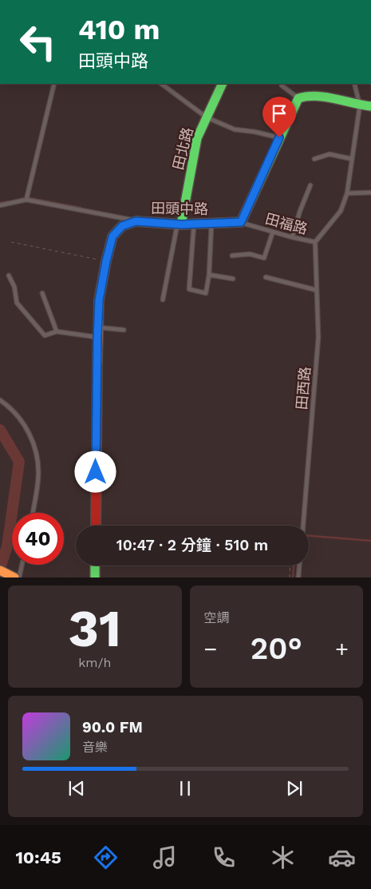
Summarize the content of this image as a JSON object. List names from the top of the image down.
{
  "streets": {
    "street": ["田北路", "田頭中路"],
    "lane": ["田福路", "田西路"]
  },
  "crossings": [
    ["田北路", "田頭中路"],
    ["田頭中路", "田福路"],
    ["田福路", "田西路"]
  ],
  "page": {
    "turn": ["410 m", "田頭中路"],
    "limit": "40",
    "trip": "10:47 · 2 分鐘 · 510 m",
    "tile": [
      ["31", "km/h"],
      "空調"
    ],
    "heat": ["−", "20°", "+"],
    "song": ["90.0 FM", "音樂"],
    "tabs": "10:45"
  }
}
